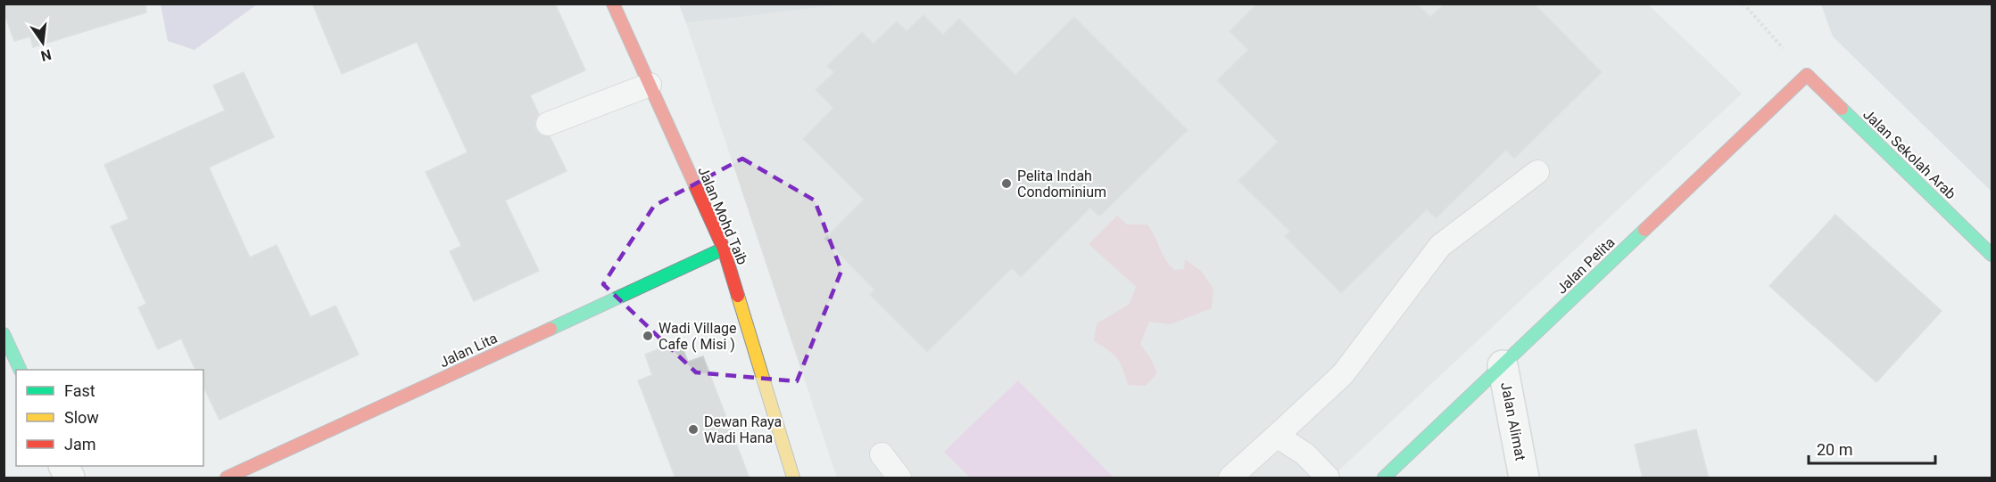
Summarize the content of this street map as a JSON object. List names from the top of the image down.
{
  "streets": {
    "street": [
      "Jalan Sekolah Arab",
      "Jalan Mohd Taib",
      "Jalan Pelita",
      "Jalan Lita",
      "Jalan Alimat"
    ]
  },
  "crossings": [
    ["Jalan Sekolah Arab", "Jalan Pelita"],
    ["Jalan Mohd Taib", "Jalan Lita"],
    ["Jalan Pelita", "Jalan Alimat"]
  ],
  "places": ["Pelita Indah Condominium", "Wadi Village Cafe ( Misi )", "Dewan Raya Wadi Hana"],
  "legend": ["Fast", "Slow", "Jam"],
  "scale_bar": "20 m",
  "north": "bottom"
}
